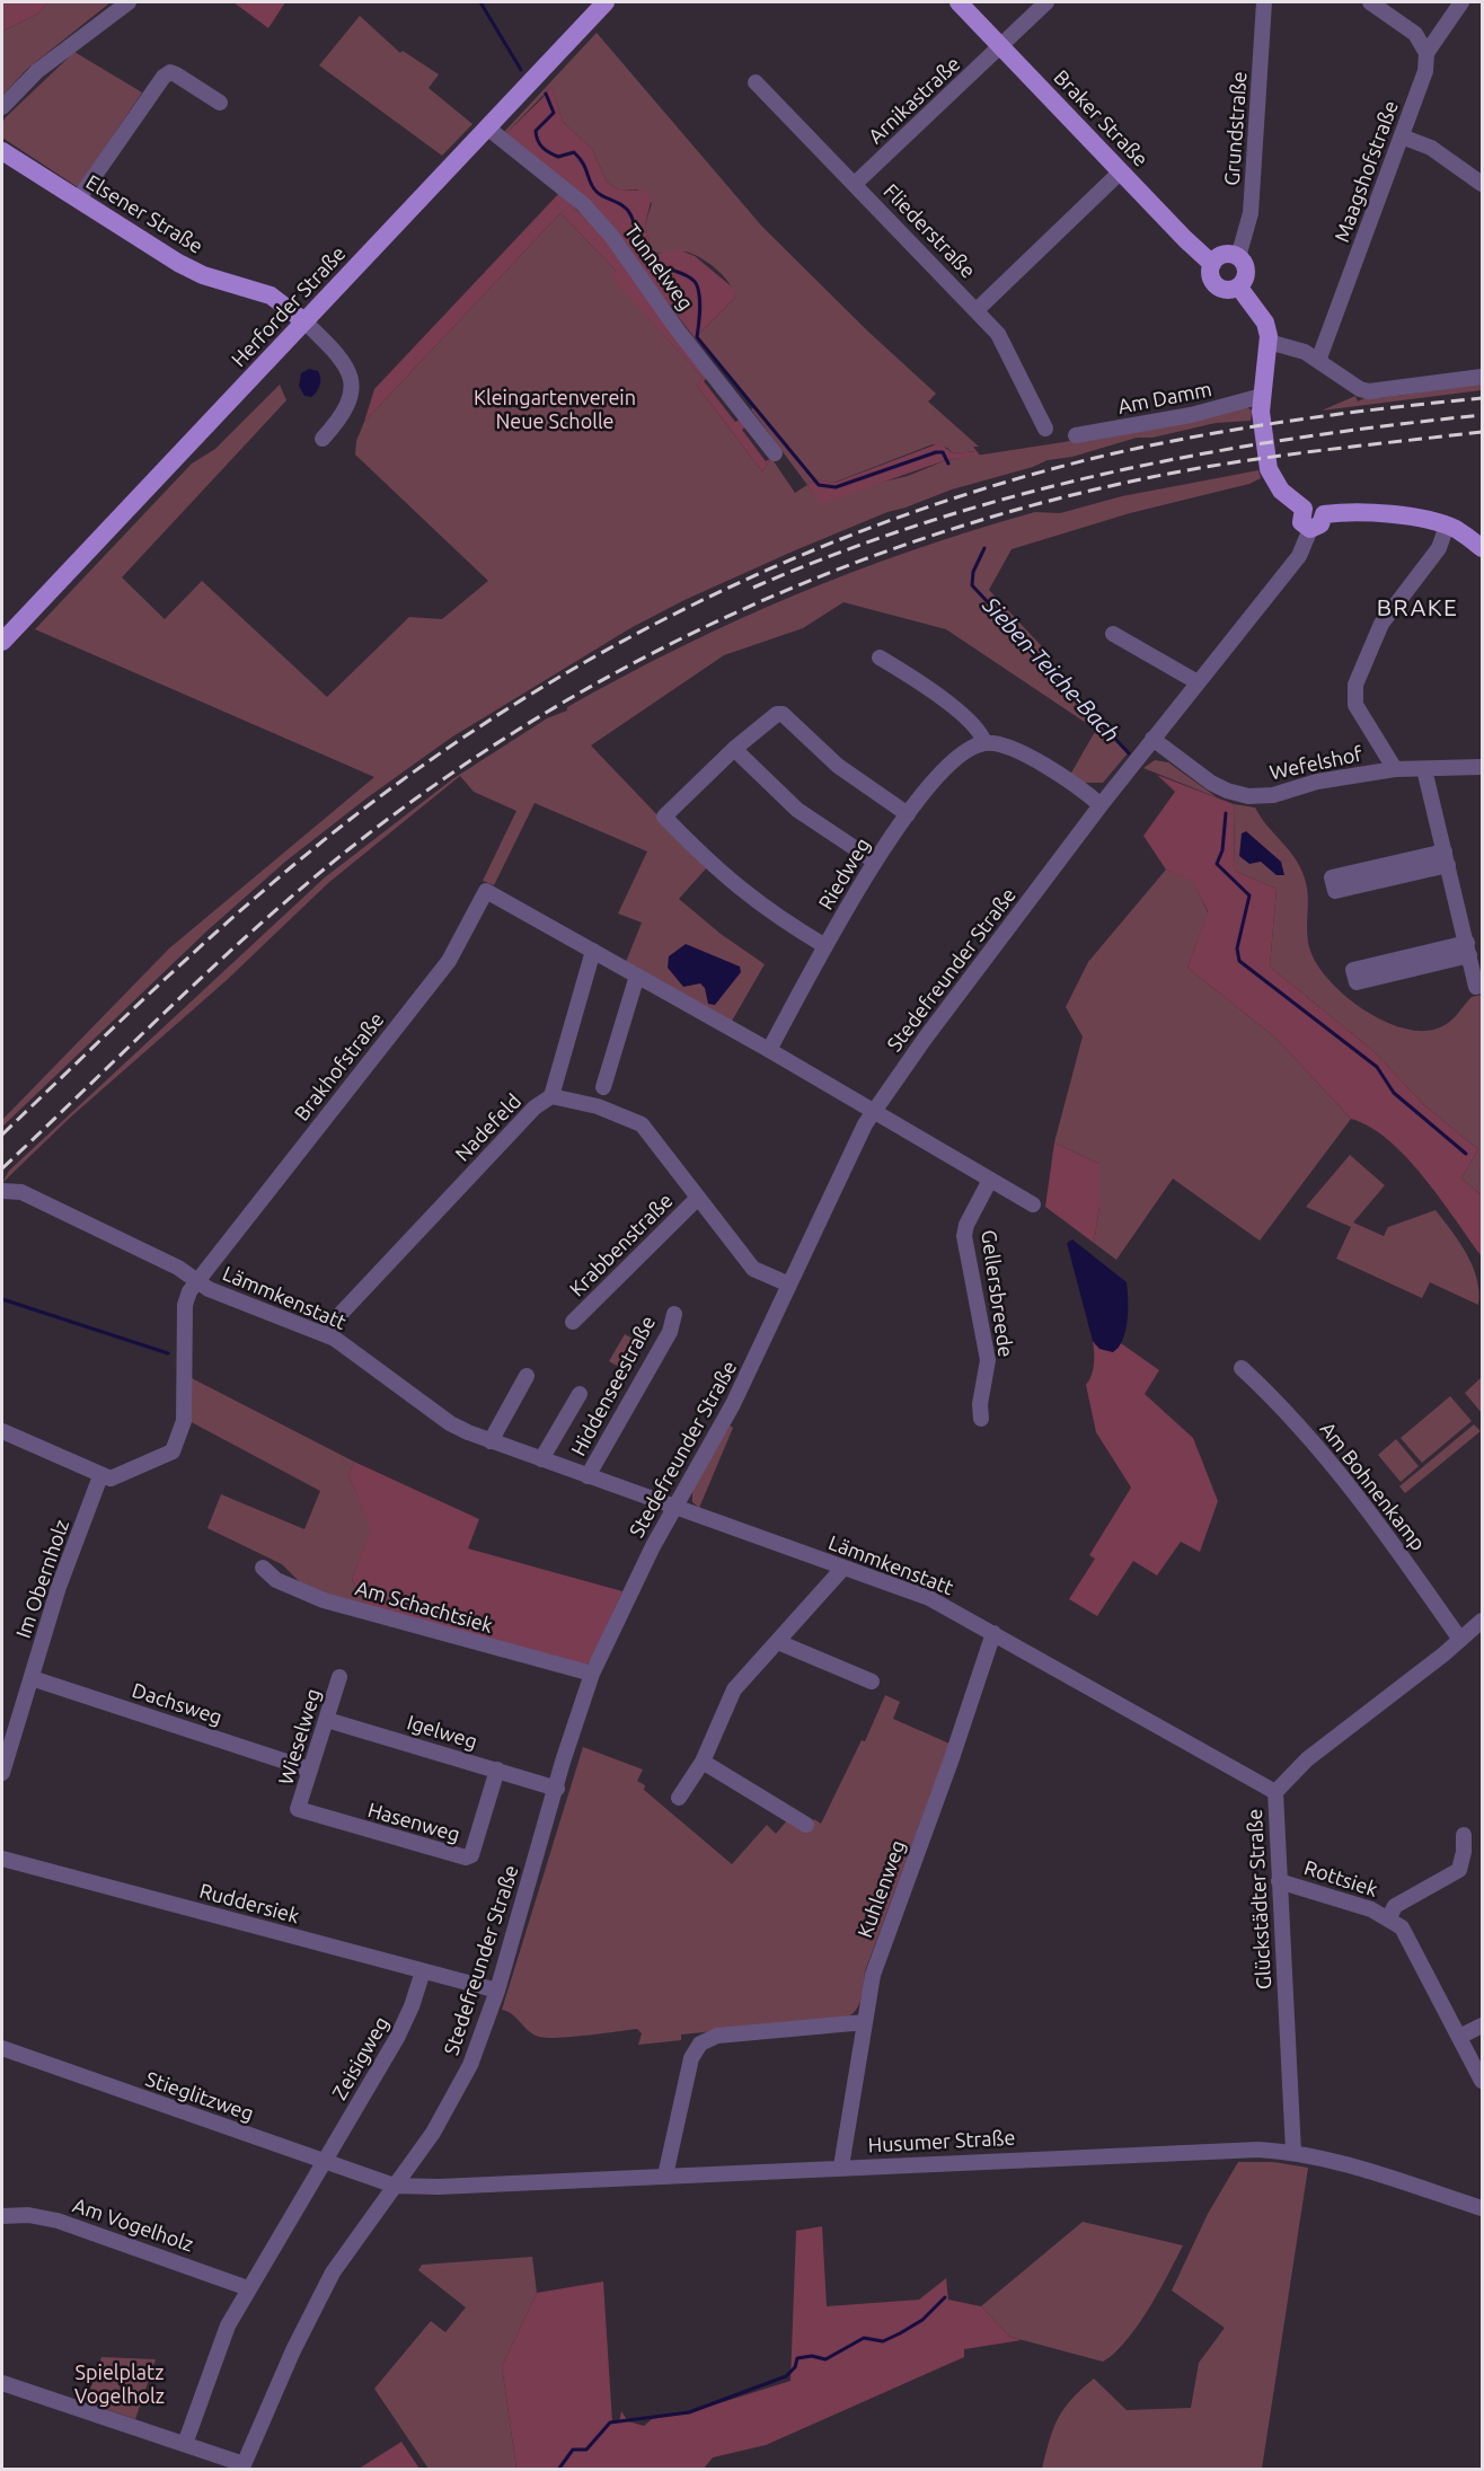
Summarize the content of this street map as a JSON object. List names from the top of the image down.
{
  "streets": {
    "main road": ["Braker Straße", "Elsener Straße", "Herforder Straße"],
    "street": [
      "Arnikastraße",
      "Grundstraße",
      "Maagshofstraße",
      "Fliederstraße",
      "Tunnelweg",
      "Am Damm",
      "Wefelshof",
      "Riedweg",
      "Stedefreunder Straße",
      "Brakhofstraße",
      "Nadefeld",
      "Krabbenstraße",
      "Gellersbreede",
      "Lämmkenstatt",
      "Hiddenseestraße",
      "Am Bohnenkamp",
      "Im Obernholz",
      "Am Schachtsiek",
      "Dachsweg",
      "Igelweg",
      "Wieselweg",
      "Hasenweg",
      "Rottsiek",
      "Kuhlenweg",
      "Glückstädter Straße",
      "Ruddersiek",
      "Zeisigweg",
      "Stieglitzweg",
      "Husumer Straße",
      "Am Vogelholz"
    ]
  },
  "crossings": [
    ["Arnikastraße", "Braker Straße"],
    ["Arnikastraße", "Fliederstraße"],
    ["Braker Straße", "Grundstraße"],
    ["Elsener Straße", "Herforder Straße"],
    ["Tunnelweg", "Herforder Straße"],
    ["Wefelshof", "Stedefreunder Straße"],
    ["Riedweg", "Brakhofstraße"],
    ["Stedefreunder Straße", "Brakhofstraße"],
    ["Stedefreunder Straße", "Nadefeld"],
    ["Stedefreunder Straße", "Lämmkenstatt"],
    ["Stedefreunder Straße", "Am Schachtsiek"],
    ["Stedefreunder Straße", "Igelweg"],
    ["Stedefreunder Straße", "Ruddersiek"],
    ["Stedefreunder Straße", "Stieglitzweg"],
    ["Stedefreunder Straße", "Husumer Straße"],
    ["Brakhofstraße", "Lämmkenstatt"],
    ["Brakhofstraße", "Im Obernholz"],
    ["Nadefeld", "Krabbenstraße"],
    ["Nadefeld", "Lämmkenstatt"],
    ["Lämmkenstatt", "Hiddenseestraße"],
    ["Lämmkenstatt", "Kuhlenweg"],
    ["Lämmkenstatt", "Glückstädter Straße"],
    ["Am Bohnenkamp", "Glückstädter Straße"],
    ["Im Obernholz", "Dachsweg"],
    ["Dachsweg", "Wieselweg"],
    ["Igelweg", "Wieselweg"],
    ["Igelweg", "Hasenweg"],
    ["Wieselweg", "Hasenweg"],
    ["Rottsiek", "Glückstädter Straße"],
    ["Kuhlenweg", "Husumer Straße"],
    ["Glückstädter Straße", "Husumer Straße"],
    ["Ruddersiek", "Zeisigweg"],
    ["Zeisigweg", "Stieglitzweg"],
    ["Stieglitzweg", "Husumer Straße"]
  ],
  "districts": ["BRAKE"],
  "water": ["Sieben-Teiche-Bach"],
  "parks": ["Kleingartenverein Neue Scholle", "Spielplatz Vogelholz"]
}
